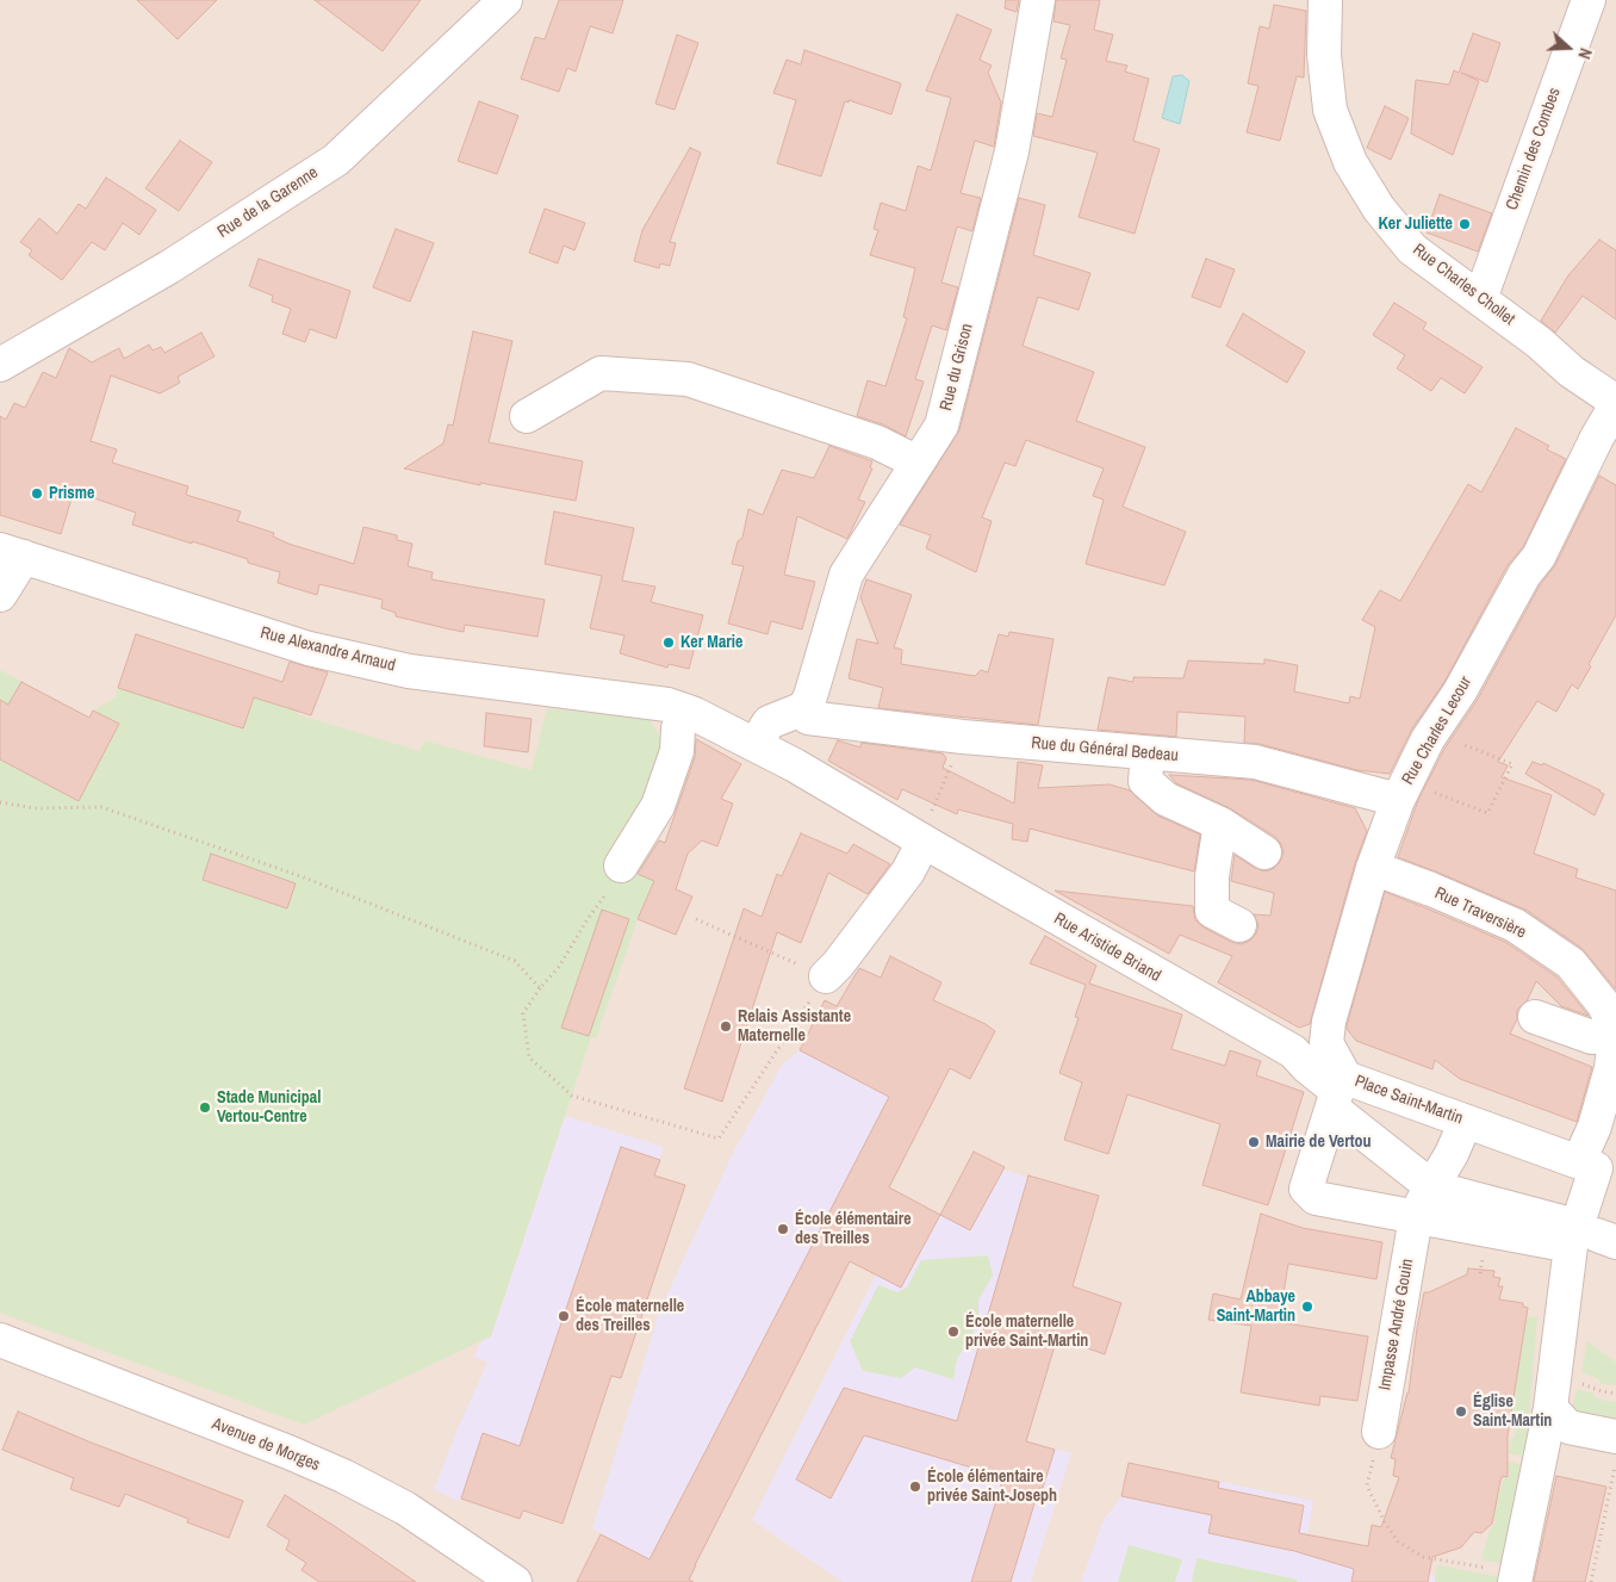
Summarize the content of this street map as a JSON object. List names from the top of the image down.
{
  "streets": {
    "street": [
      "Chemin des Combes",
      "Rue de la Garenne",
      "Rue Charles Chollet",
      "Rue du Grison",
      "Rue Alexandre Arnaud",
      "Rue Charles Lecour",
      "Rue du Général Bedeau",
      "Rue Traversière",
      "Rue Aristide Briand",
      "Place Saint-Martin",
      "Impasse André Gouin",
      "Avenue de Morges"
    ]
  },
  "crossings": [
    ["Chemin des Combes", "Rue Charles Chollet"],
    ["Rue Charles Chollet", "Rue Charles Lecour"],
    ["Rue du Grison", "Rue du Général Bedeau"],
    ["Rue du Grison", "Rue Aristide Briand"],
    ["Rue Alexandre Arnaud", "Rue Aristide Briand"],
    ["Rue Charles Lecour", "Rue du Général Bedeau"],
    ["Rue Charles Lecour", "Rue Traversière"],
    ["Rue Traversière", "Place Saint-Martin"],
    ["Rue Aristide Briand", "Place Saint-Martin"],
    ["Rue Aristide Briand", "Impasse André Gouin"],
    ["Place Saint-Martin", "Impasse André Gouin"]
  ],
  "places": [
    "Ker Juliette",
    "Prisme",
    "Ker Marie",
    "Relais Assistante Maternelle",
    "Stade Municipal Vertou-Centre",
    "Mairie de Vertou",
    "École élémentaire des Treilles",
    "Abbaye Saint-Martin",
    "École maternelle des Treilles",
    "École maternelle privée Saint-Martin",
    "Église Saint-Martin",
    "École élémentaire privée Saint-Joseph"
  ],
  "north": "right"
}
